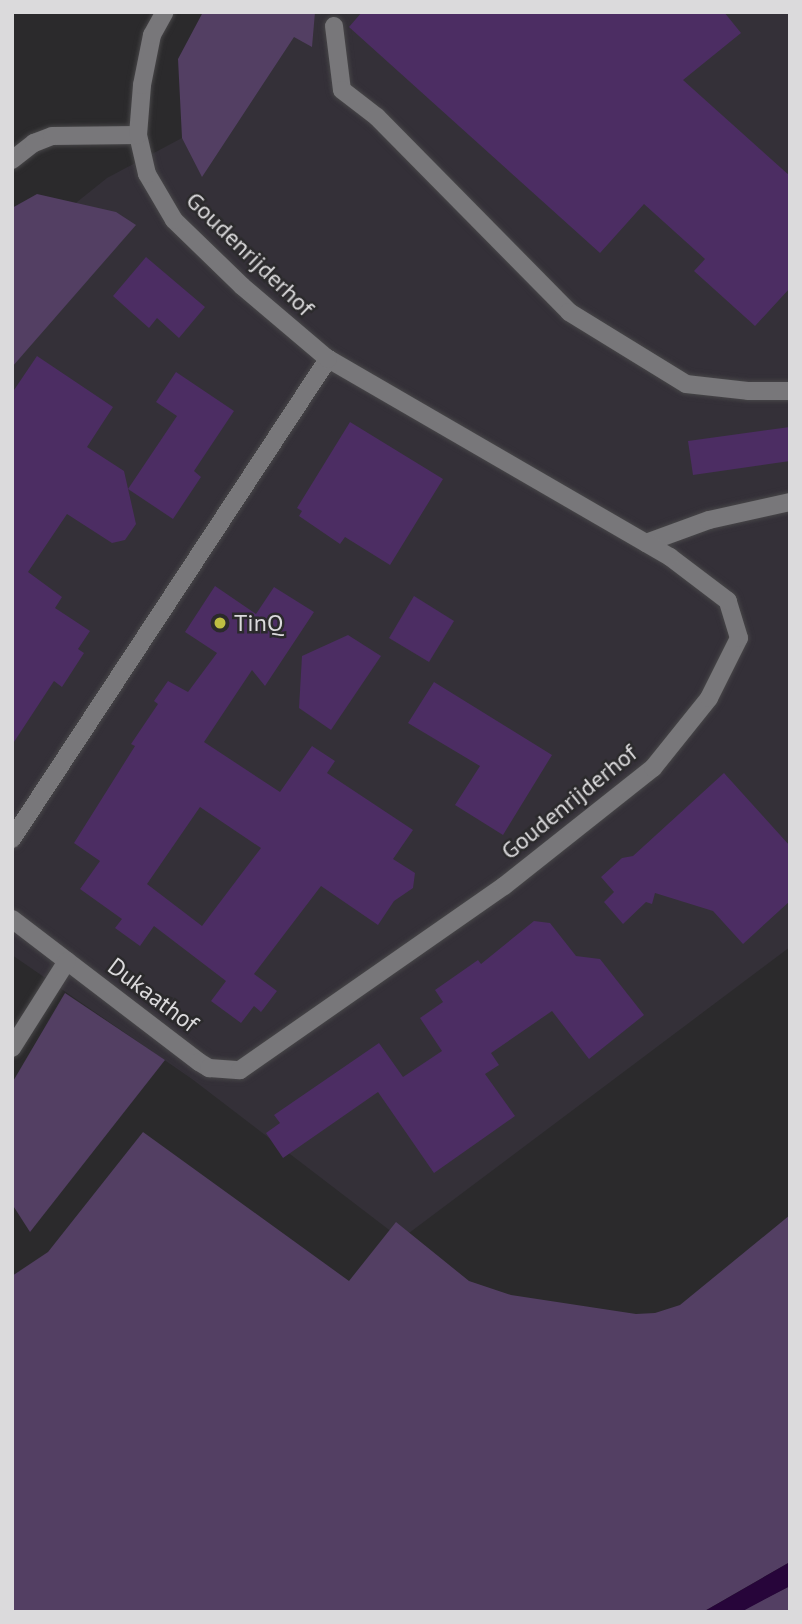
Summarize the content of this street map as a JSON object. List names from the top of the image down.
{
  "streets": {
    "street": ["Goudenrijderhof", "Dukaathof"]
  },
  "crossings": [
    ["Goudenrijderhof", "Dukaathof"]
  ],
  "places": ["TinQ"]
}
